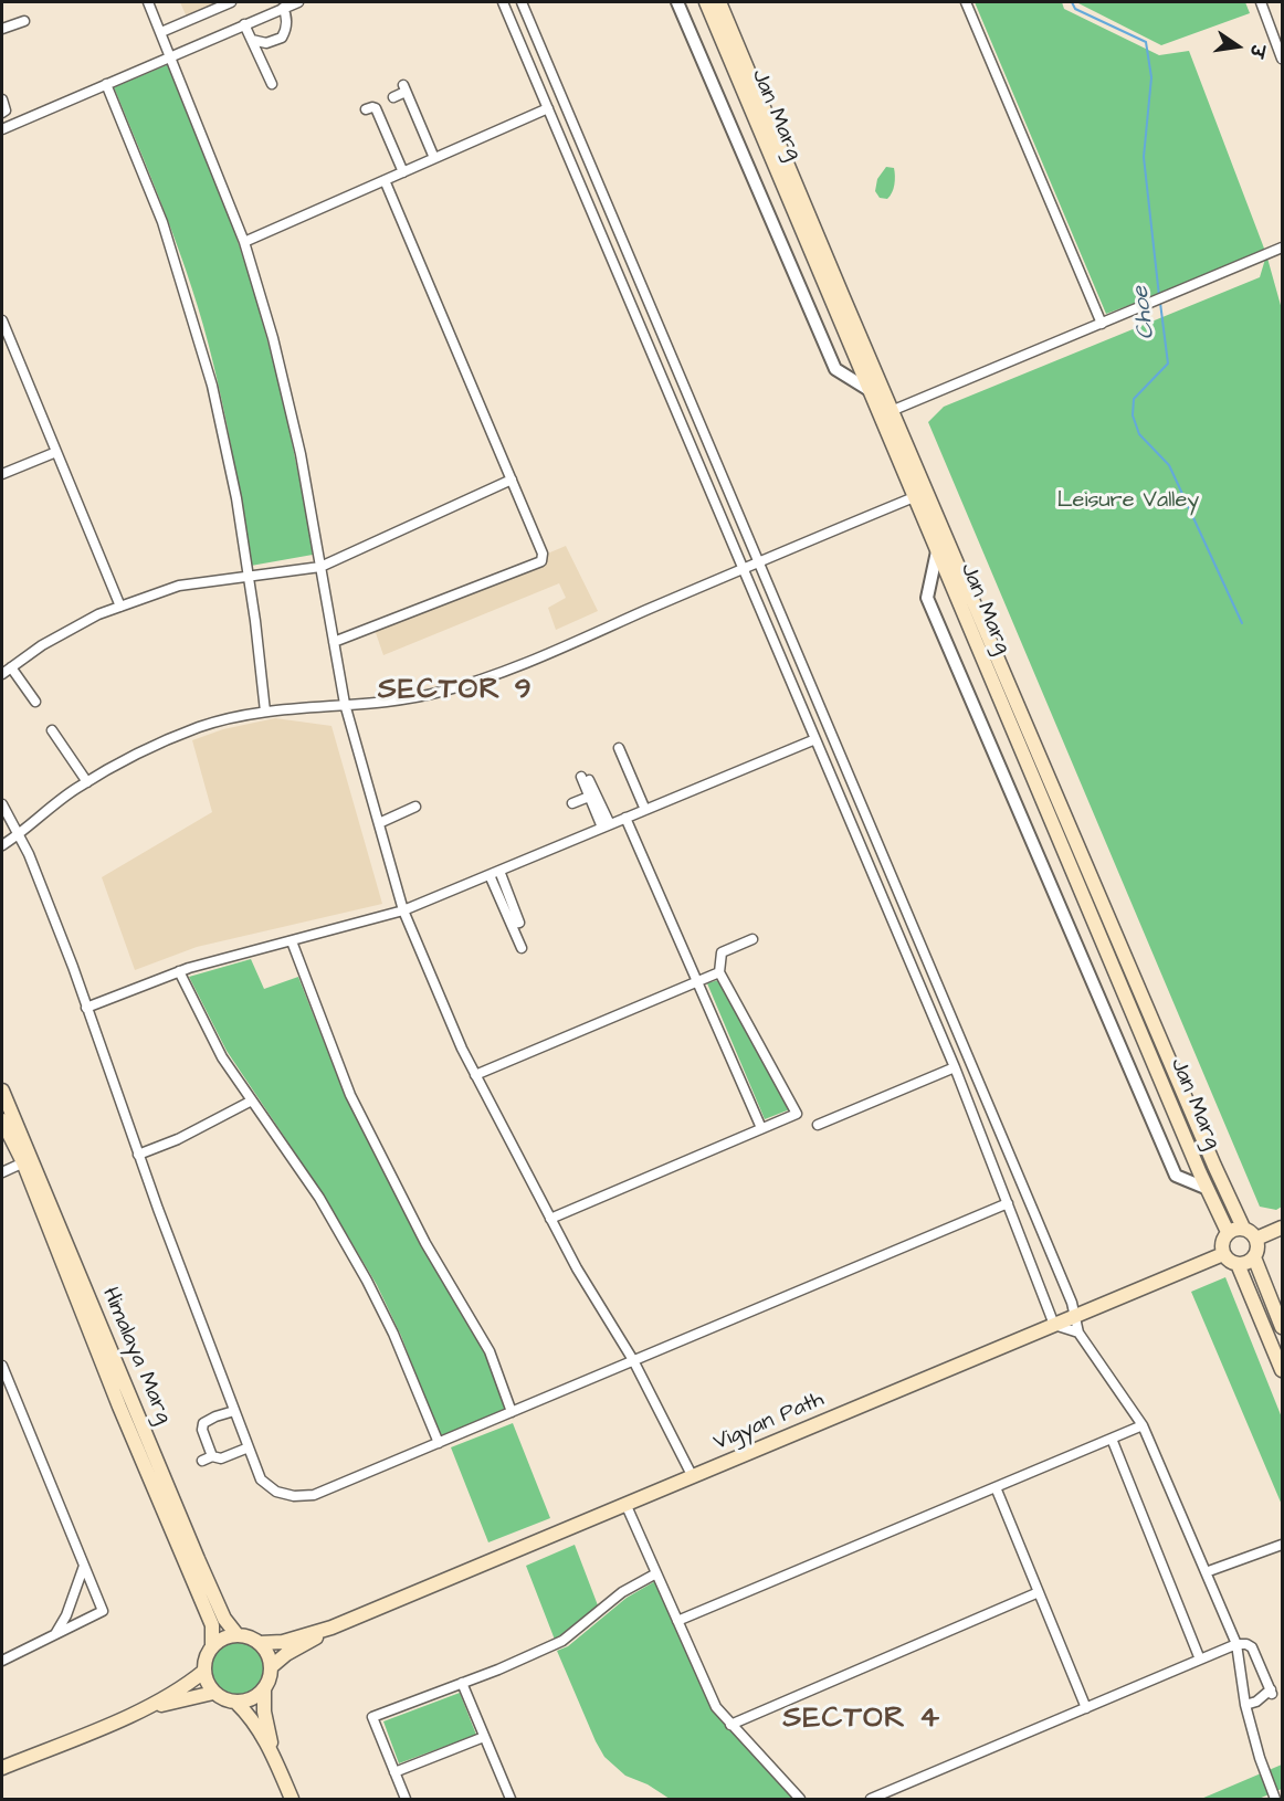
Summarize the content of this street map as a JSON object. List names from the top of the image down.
{
  "streets": {
    "main road": ["Jan Marg", "Himalaya Marg", "Vigyan Path"]
  },
  "crossings": [
    ["Jan Marg", "Vigyan Path"],
    ["Himalaya Marg", "Vigyan Path"]
  ],
  "districts": ["SECTOR 9", "SECTOR 4"],
  "water": ["Choe"],
  "parks": ["Leisure Valley"],
  "north": "right"
}
